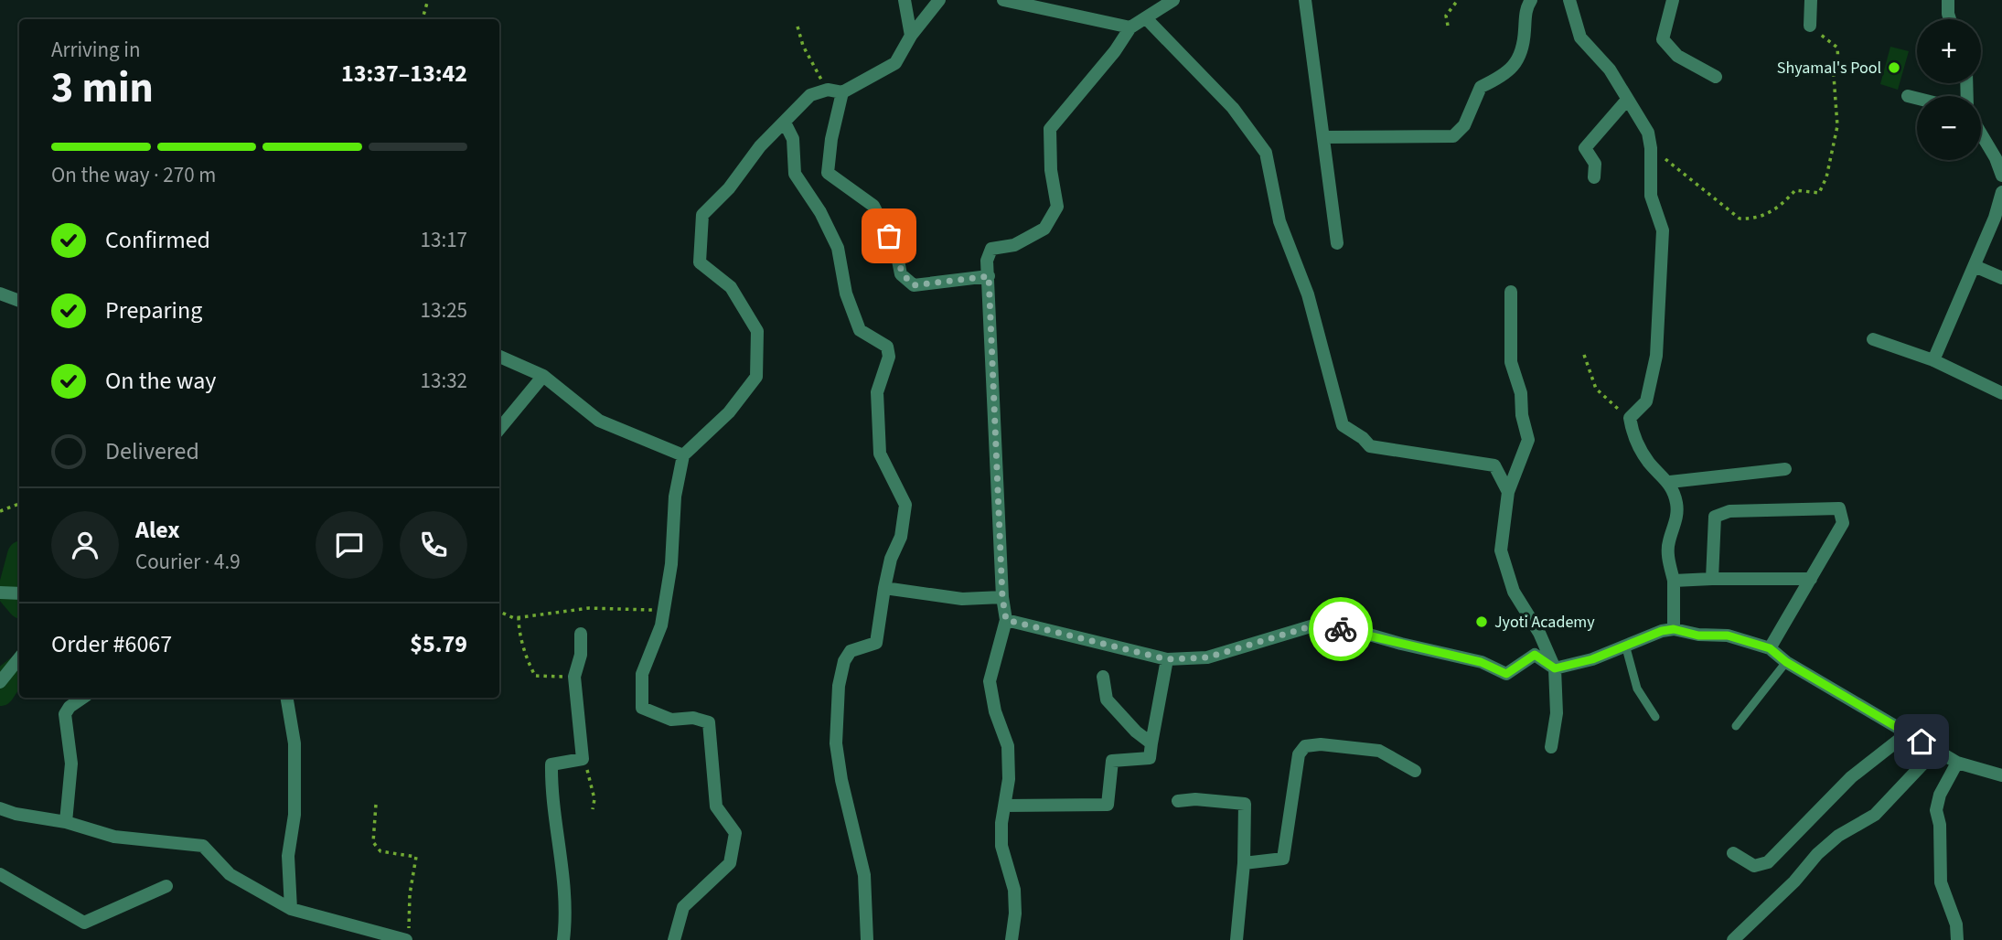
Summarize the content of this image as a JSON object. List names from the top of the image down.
{
  "places": ["Shyamal's Pool", "Jyoti Academy"],
  "page": {
    "map_buttons": ["+", "−"],
    "heading": ["3 min", "Arriving in", "13:37–13:42"],
    "panel": [
      "Alex",
      "Courier · 4.9",
      "Order #6067",
      "$5.79"
    ],
    "bar": "On the way · 270 m",
    "list": [
      ["Confirmed", "13:17"],
      ["Preparing", "13:25"],
      ["On the way", "13:32"],
      "Delivered"
    ]
  }
}
